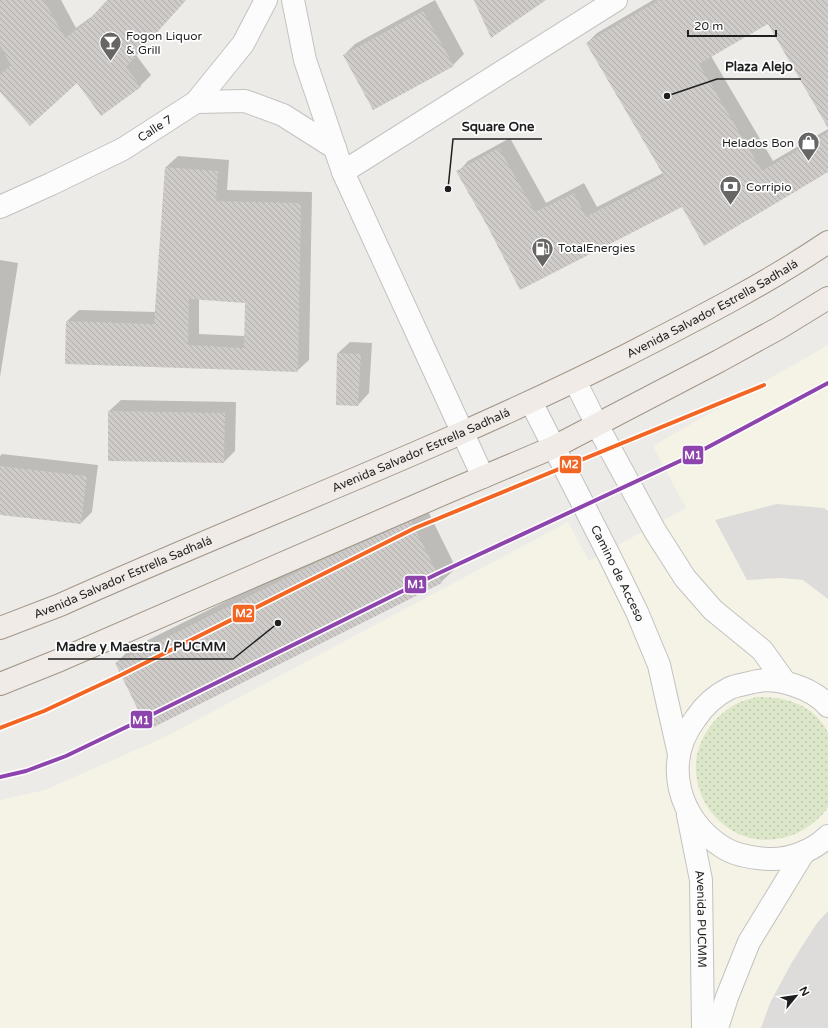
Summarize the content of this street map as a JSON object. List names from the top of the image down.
{
  "streets": {
    "main road": ["Avenida Salvador Estrella Sadhalá"],
    "street": ["Calle 7", "Camino de Acceso", "Avenida PUCMM"]
  },
  "crossings": [
    ["Avenida Salvador Estrella Sadhalá", "Camino de Acceso"]
  ],
  "places": {
    "bar": ["Fogon Liquor & Grill"],
    "other": ["Plaza Alejo", "Square One", "Madre y Maestra / PUCMM"],
    "shop": ["Helados Bon"],
    "bank": ["Corripio"],
    "fuel station": ["TotalEnergies"]
  },
  "lines": ["transit line M1", "transit line M2"],
  "scale_bar": "20 m",
  "north": "top right"
}
